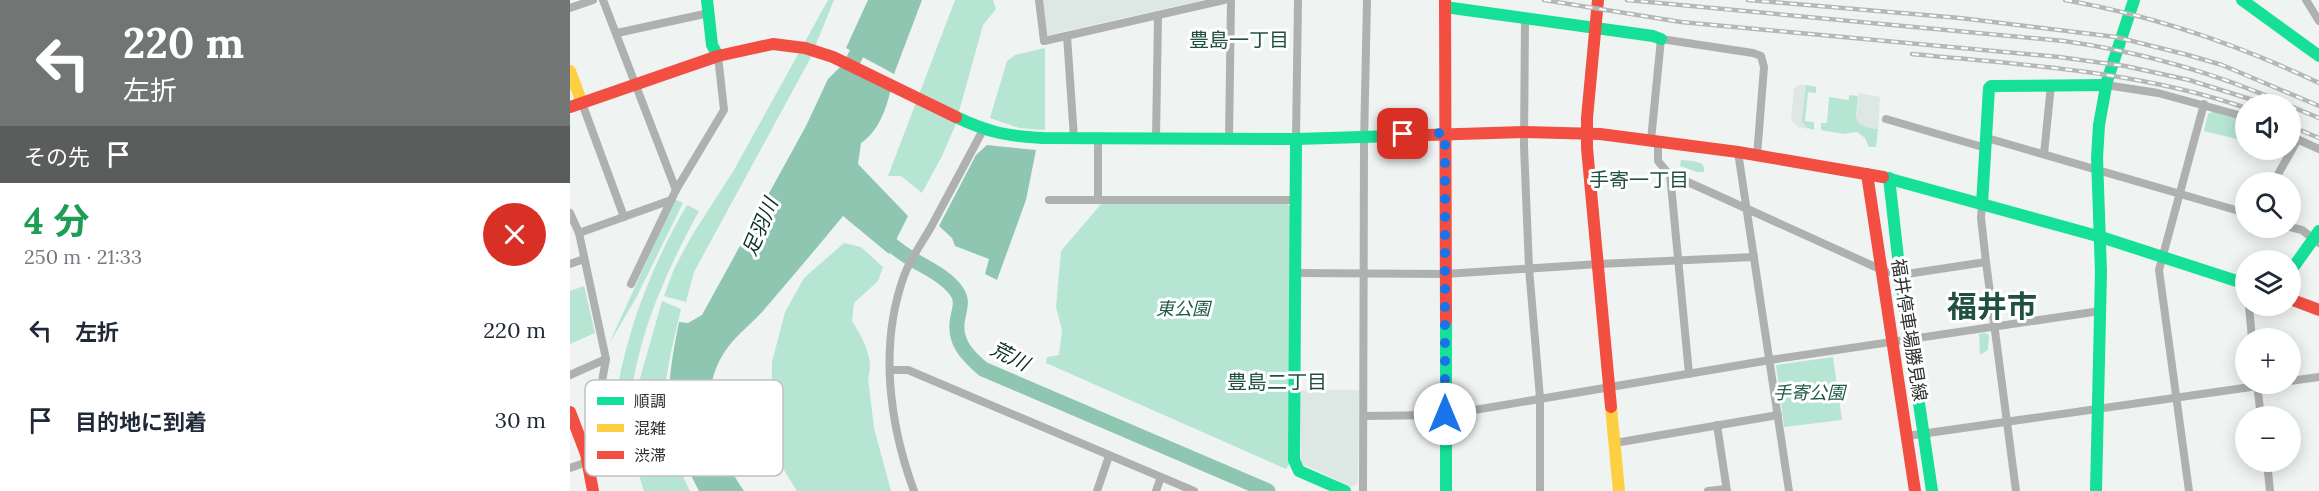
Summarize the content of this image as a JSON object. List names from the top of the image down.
{
  "streets": {
    "street": ["福井停車場勝見線"]
  },
  "districts": [
    "豊島一丁目",
    "手寄一丁目",
    "福井市",
    "豊島二丁目"
  ],
  "water": ["足羽川", "荒川"],
  "parks": ["東公園", "手寄公園"],
  "legend": ["順調", "混雑", "渋滞"],
  "page": {
    "turn": ["220 m", "左折"],
    "map_buttons": ["+", "−"],
    "then": "その先",
    "heading": ["4 分", "250 m · 21:33"],
    "list": [
      {
        "name": "左折",
        "value": "220 m"
      },
      {
        "name": "目的地に到着",
        "value": "30 m"
      }
    ]
  }
}
